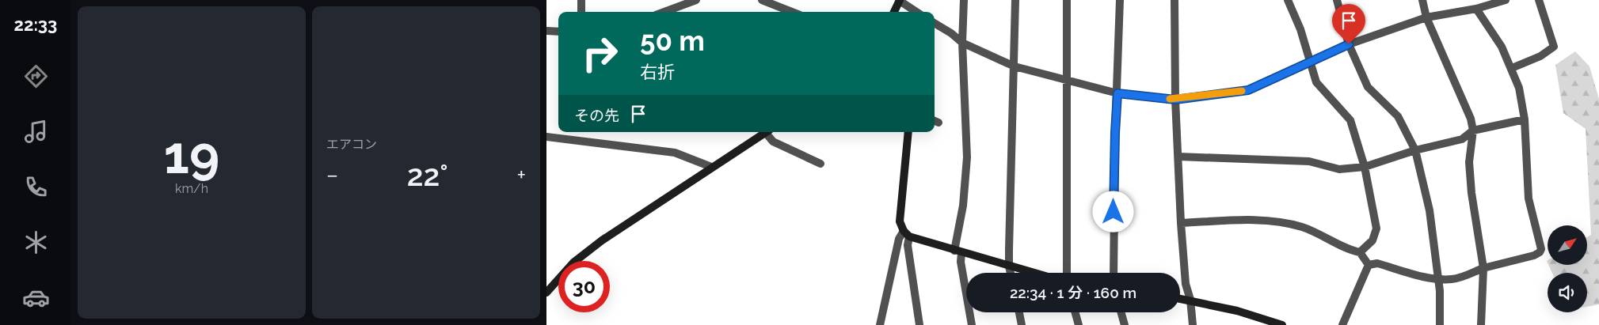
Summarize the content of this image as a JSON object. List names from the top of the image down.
{
  "north": "top right",
  "page": {
    "tabs": "22:33",
    "tile": [
      ["19", "km/h"],
      "エアコン"
    ],
    "turn": ["50 m", "右折"],
    "then": "その先",
    "heat": ["−", "22°", "+"],
    "limit": "30",
    "trip": "22:34 · 1 分 · 160 m"
  }
}
